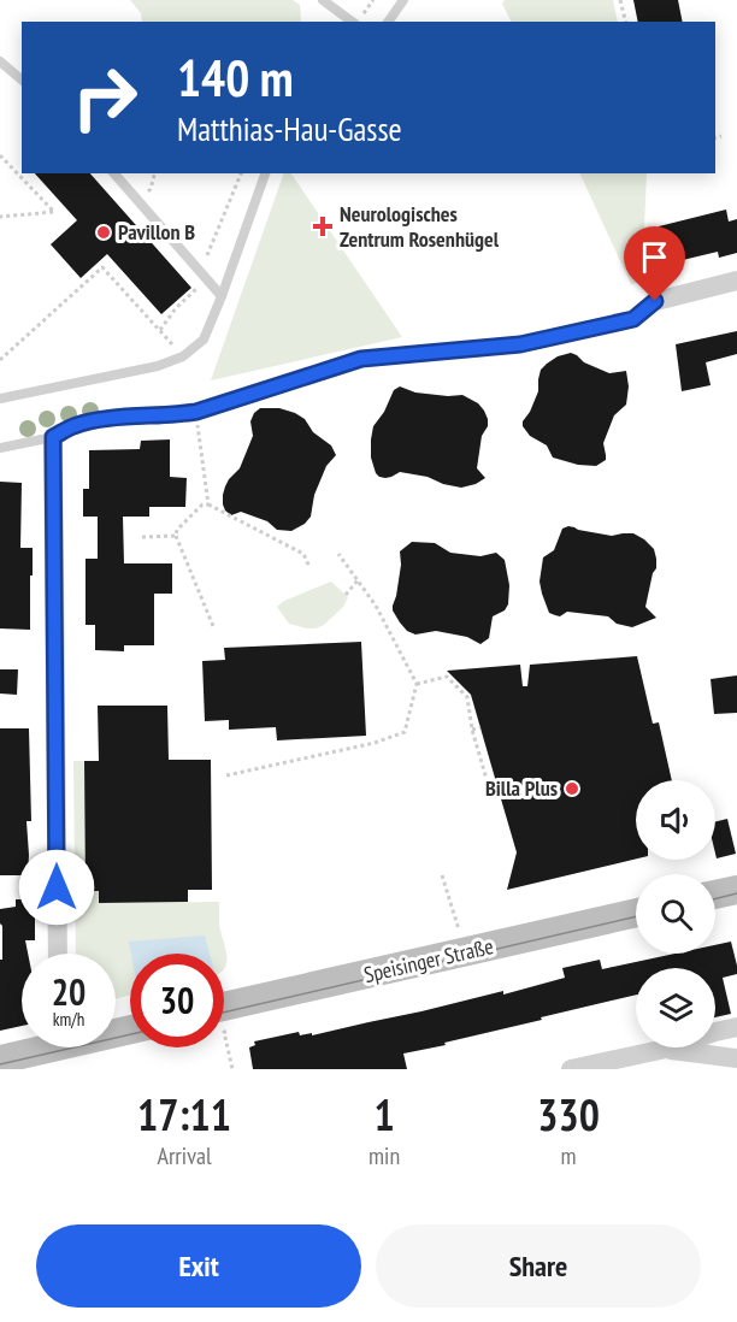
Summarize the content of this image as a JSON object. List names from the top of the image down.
{
  "streets": {
    "main road": ["Speisinger Straße"]
  },
  "places": {
    "health": ["Neurologisches Zentrum Rosenhügel"],
    "other": ["Pavillon B", "Billa Plus"]
  },
  "page": {
    "turn": ["140 m", "Matthias-Hau-Gasse"],
    "speed": "20 km/h",
    "limit": "30",
    "eta": [
      "17:11",
      "Arrival",
      "1",
      "min",
      "330",
      "m"
    ],
    "buttons": ["Exit", "Share"]
  }
}
